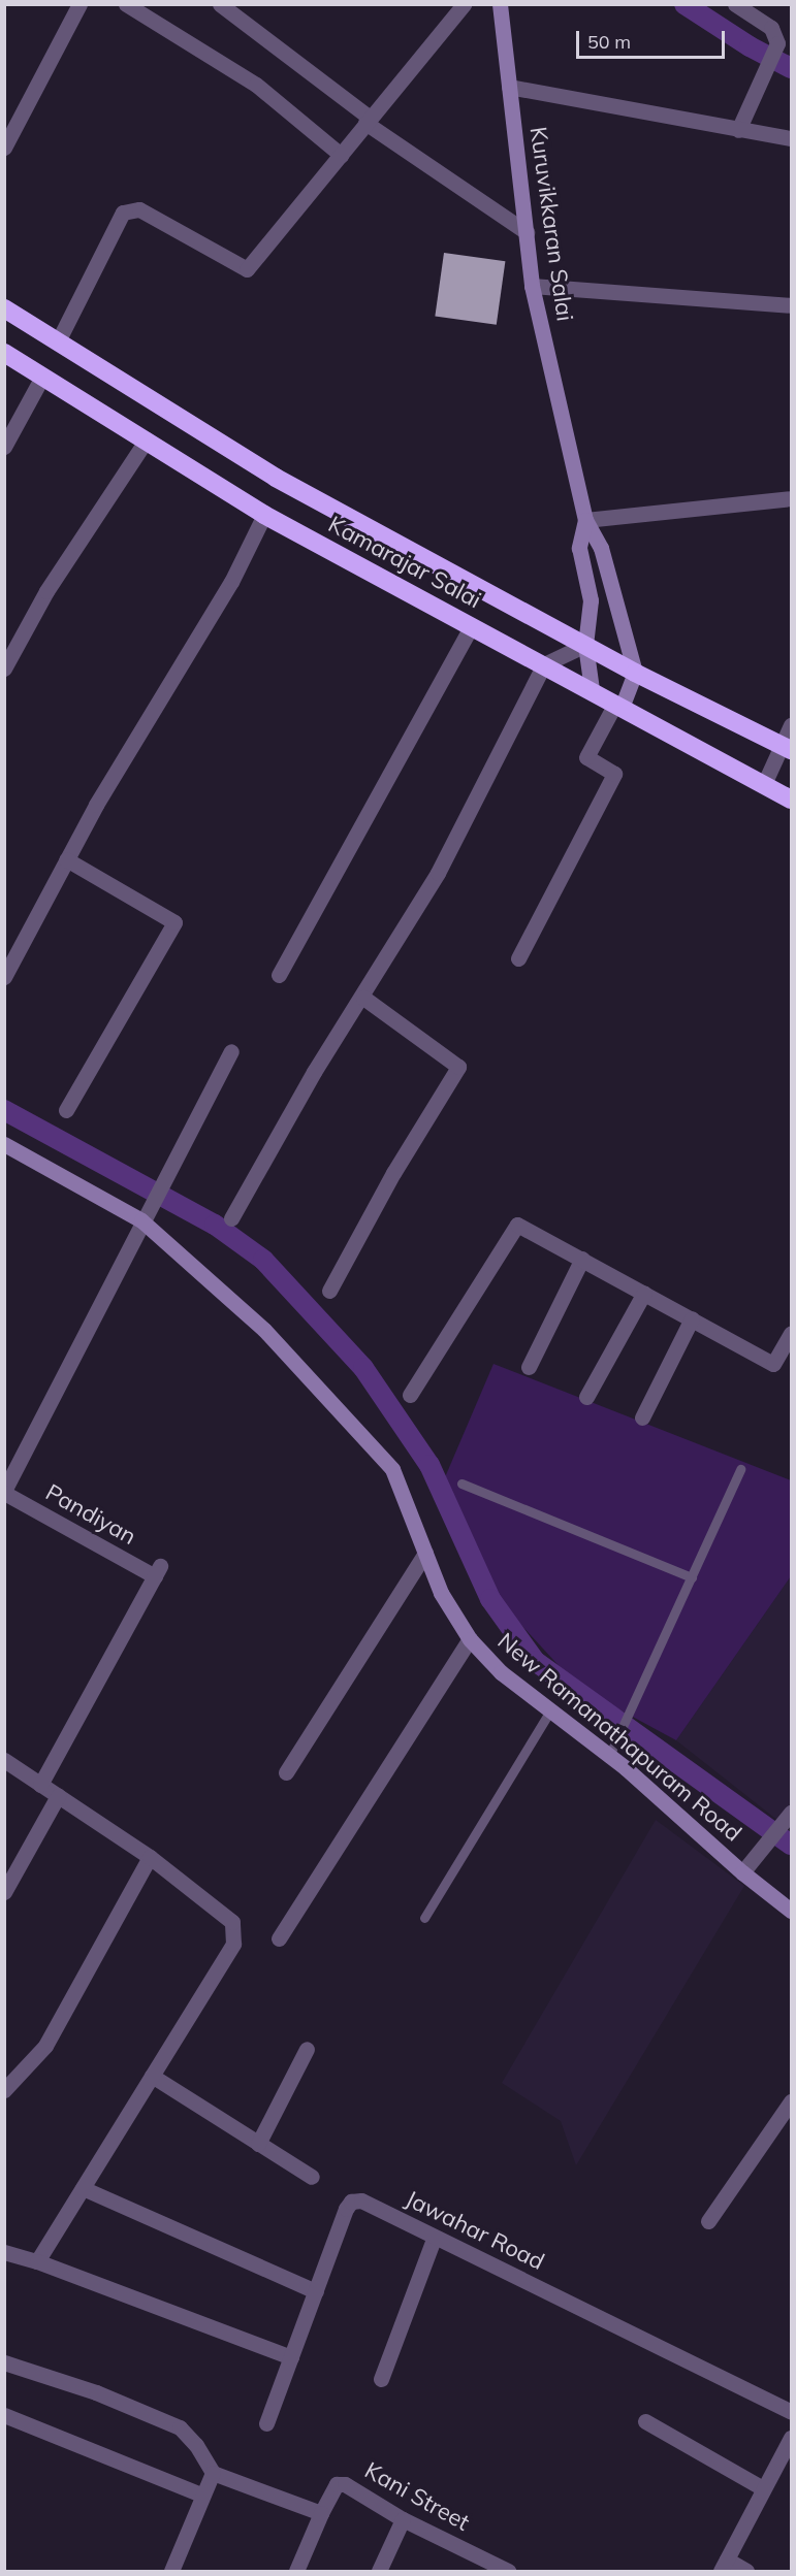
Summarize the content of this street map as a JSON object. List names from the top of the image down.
{
  "streets": {
    "highway": ["Kamarajar Salai"],
    "main road": ["Kuruvikkaran Salai", "New Ramanathapuram Road"],
    "street": ["Pandiyan", "Jawahar Road", "Kani Street"]
  },
  "crossings": [
    ["Kuruvikkaran Salai", "Kamarajar Salai"]
  ],
  "scale_bar": "50 m"
}
